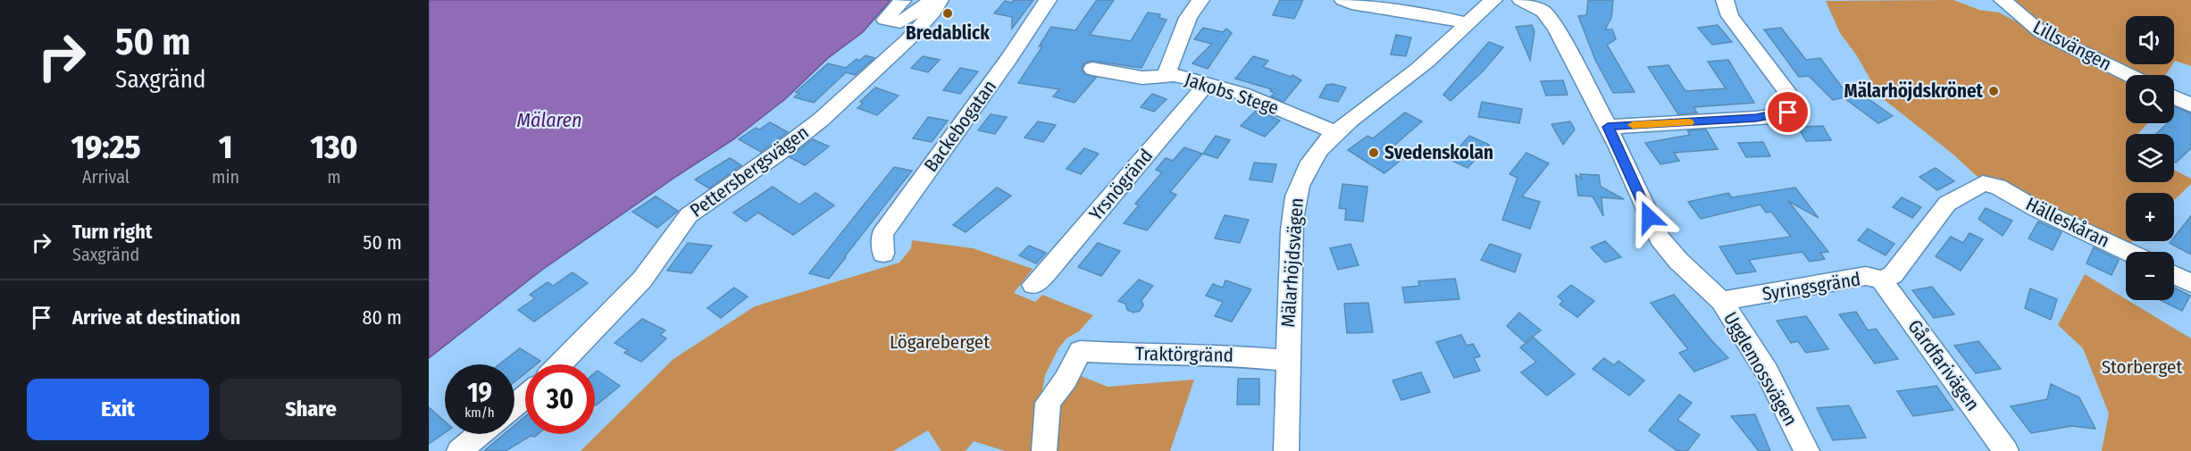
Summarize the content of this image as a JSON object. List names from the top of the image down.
{
  "streets": {
    "street": [
      "Lillsvängen",
      "Jakobs Stege",
      "Backebogatan",
      "Pettersbergsvägen",
      "Yrsnögränd",
      "Hälleskåran",
      "Mälarhöjdsvägen",
      "Syringsgränd",
      "Traktörgränd",
      "Gårdfarivägen",
      "Ugglemossvägen"
    ]
  },
  "crossings": [
    ["Jakobs Stege", "Yrsnögränd"],
    ["Jakobs Stege", "Mälarhöjdsvägen"],
    ["Hälleskåran", "Syringsgränd"],
    ["Mälarhöjdsvägen", "Traktörgränd"],
    ["Syringsgränd", "Gårdfarivägen"],
    ["Syringsgränd", "Ugglemossvägen"]
  ],
  "water": ["Mälaren"],
  "parks": ["Lögareberget", "Storberget"],
  "places": ["Bredablick", "Mälarhöjdskrönet", "Svedenskolan"],
  "page": {
    "turn": ["50 m", "Saxgränd"],
    "map_buttons": ["+", "−"],
    "eta": [
      "19:25",
      "Arrival",
      "1",
      "min",
      "130",
      "m"
    ],
    "list": [
      {
        "name": "Turn right",
        "note": "Saxgränd",
        "value": "50 m"
      },
      {
        "name": "Arrive at destination",
        "value": "80 m"
      }
    ],
    "speed": "19 km/h",
    "limit": "30",
    "buttons": ["Exit", "Share"]
  }
}
